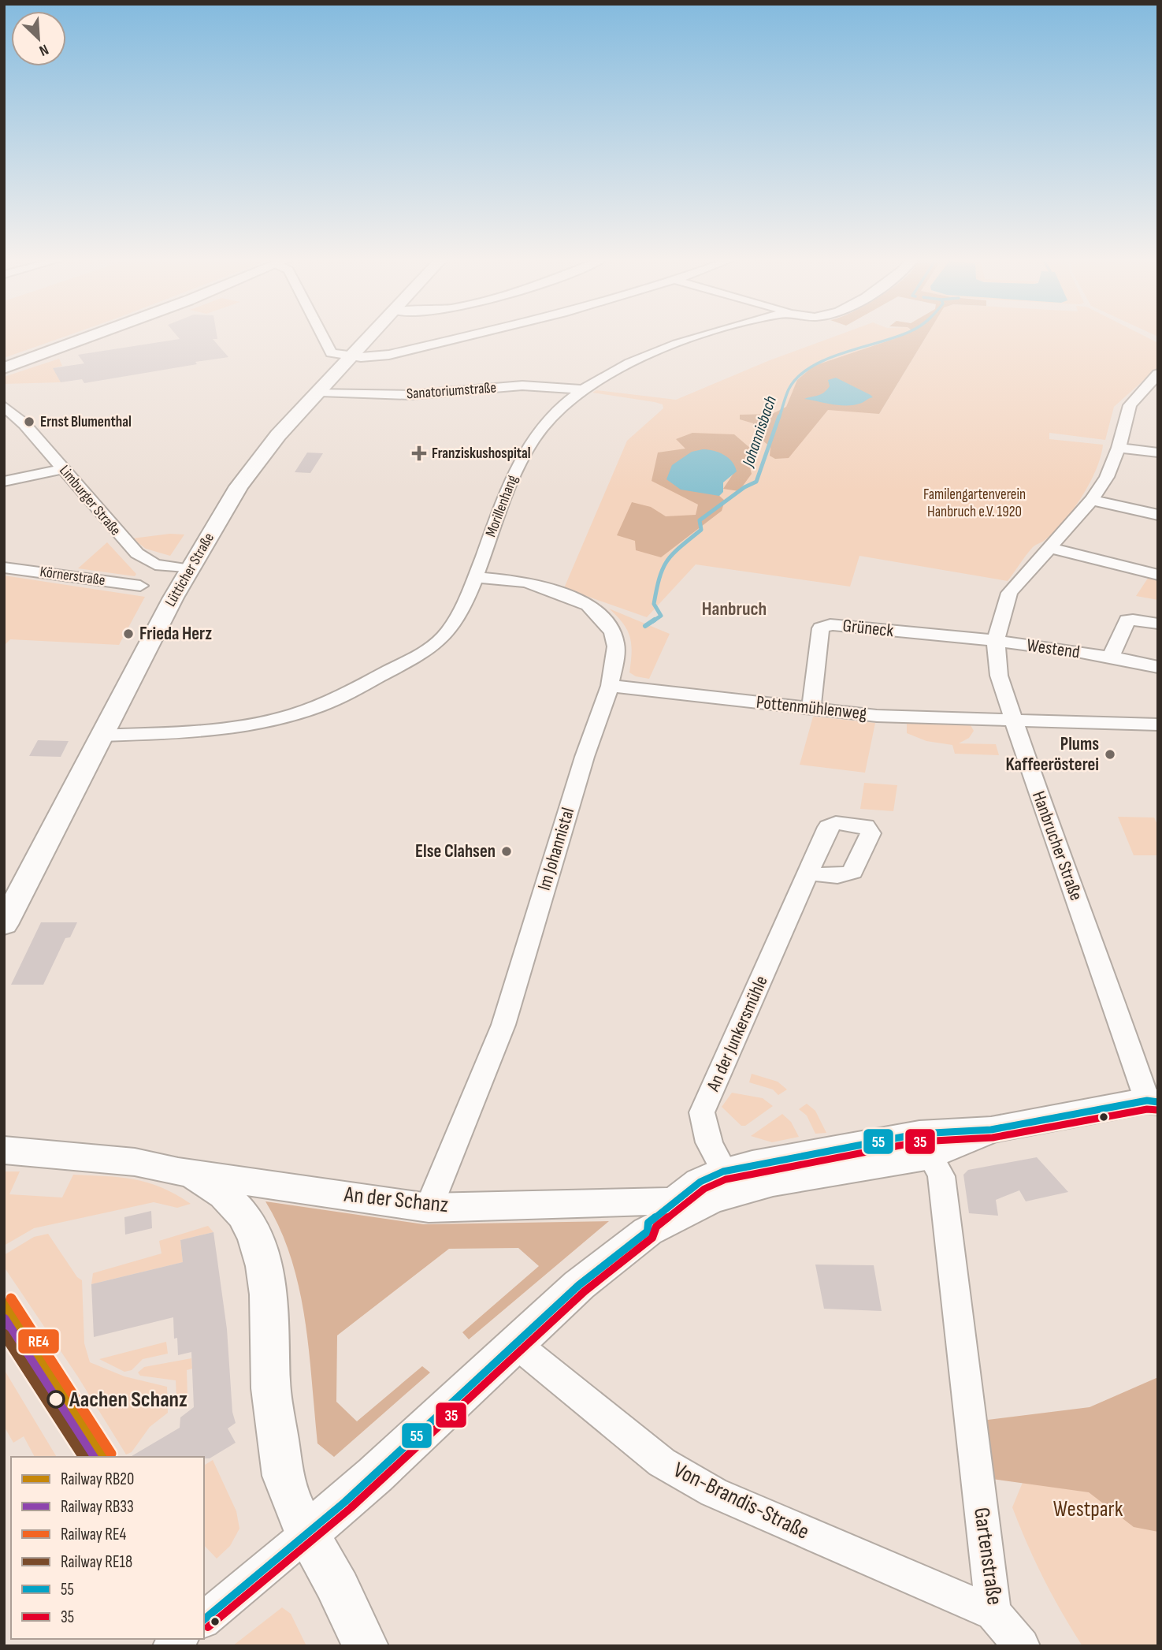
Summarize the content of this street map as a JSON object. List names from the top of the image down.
{
  "streets": {
    "main road": ["Lütticher Straße", "An der Schanz"],
    "street": [
      "Sanatoriumstraße",
      "Limburger Straße",
      "Morillenhang",
      "Körnerstraße",
      "Grüneck",
      "Westend",
      "Pottenmühlenweg",
      "Hanbrucher Straße",
      "Im Johannistal",
      "An der Junkersmühle",
      "Von-Brandis-Straße",
      "Gartenstraße"
    ]
  },
  "crossings": [
    ["Sanatoriumstraße", "Morillenhang"],
    ["Sanatoriumstraße", "Lütticher Straße"],
    ["Limburger Straße", "Lütticher Straße"],
    ["Morillenhang", "Lütticher Straße"],
    ["Morillenhang", "Im Johannistal"],
    ["Grüneck", "Westend"],
    ["Grüneck", "Pottenmühlenweg"],
    ["Grüneck", "Hanbrucher Straße"],
    ["Westend", "Hanbrucher Straße"],
    ["Pottenmühlenweg", "Hanbrucher Straße"],
    ["Pottenmühlenweg", "Im Johannistal"],
    ["Im Johannistal", "An der Schanz"],
    ["An der Junkersmühle", "An der Schanz"],
    ["Von-Brandis-Straße", "Gartenstraße"]
  ],
  "districts": ["Hanbruch"],
  "water": ["Johannisbach"],
  "parks": ["Familengartenverein Hanbruch e.V. 1920", "Westpark"],
  "places": {
    "other": [
      "Ernst Blumenthal",
      "Frieda Herz",
      "Plums Kaffeerösterei",
      "Else Clahsen",
      "Aachen Schanz"
    ],
    "health": ["Franziskushospital"]
  },
  "lines": [
    "transit line 55",
    "transit line 35",
    "rail line RE4",
    "rail line RB20",
    "rail line RB33",
    "rail line RE18"
  ],
  "legend": [
    "Railway RB20",
    "Railway RB33",
    "Railway RE4",
    "Railway RE18",
    "55",
    "35"
  ],
  "north": "bottom right"
}
